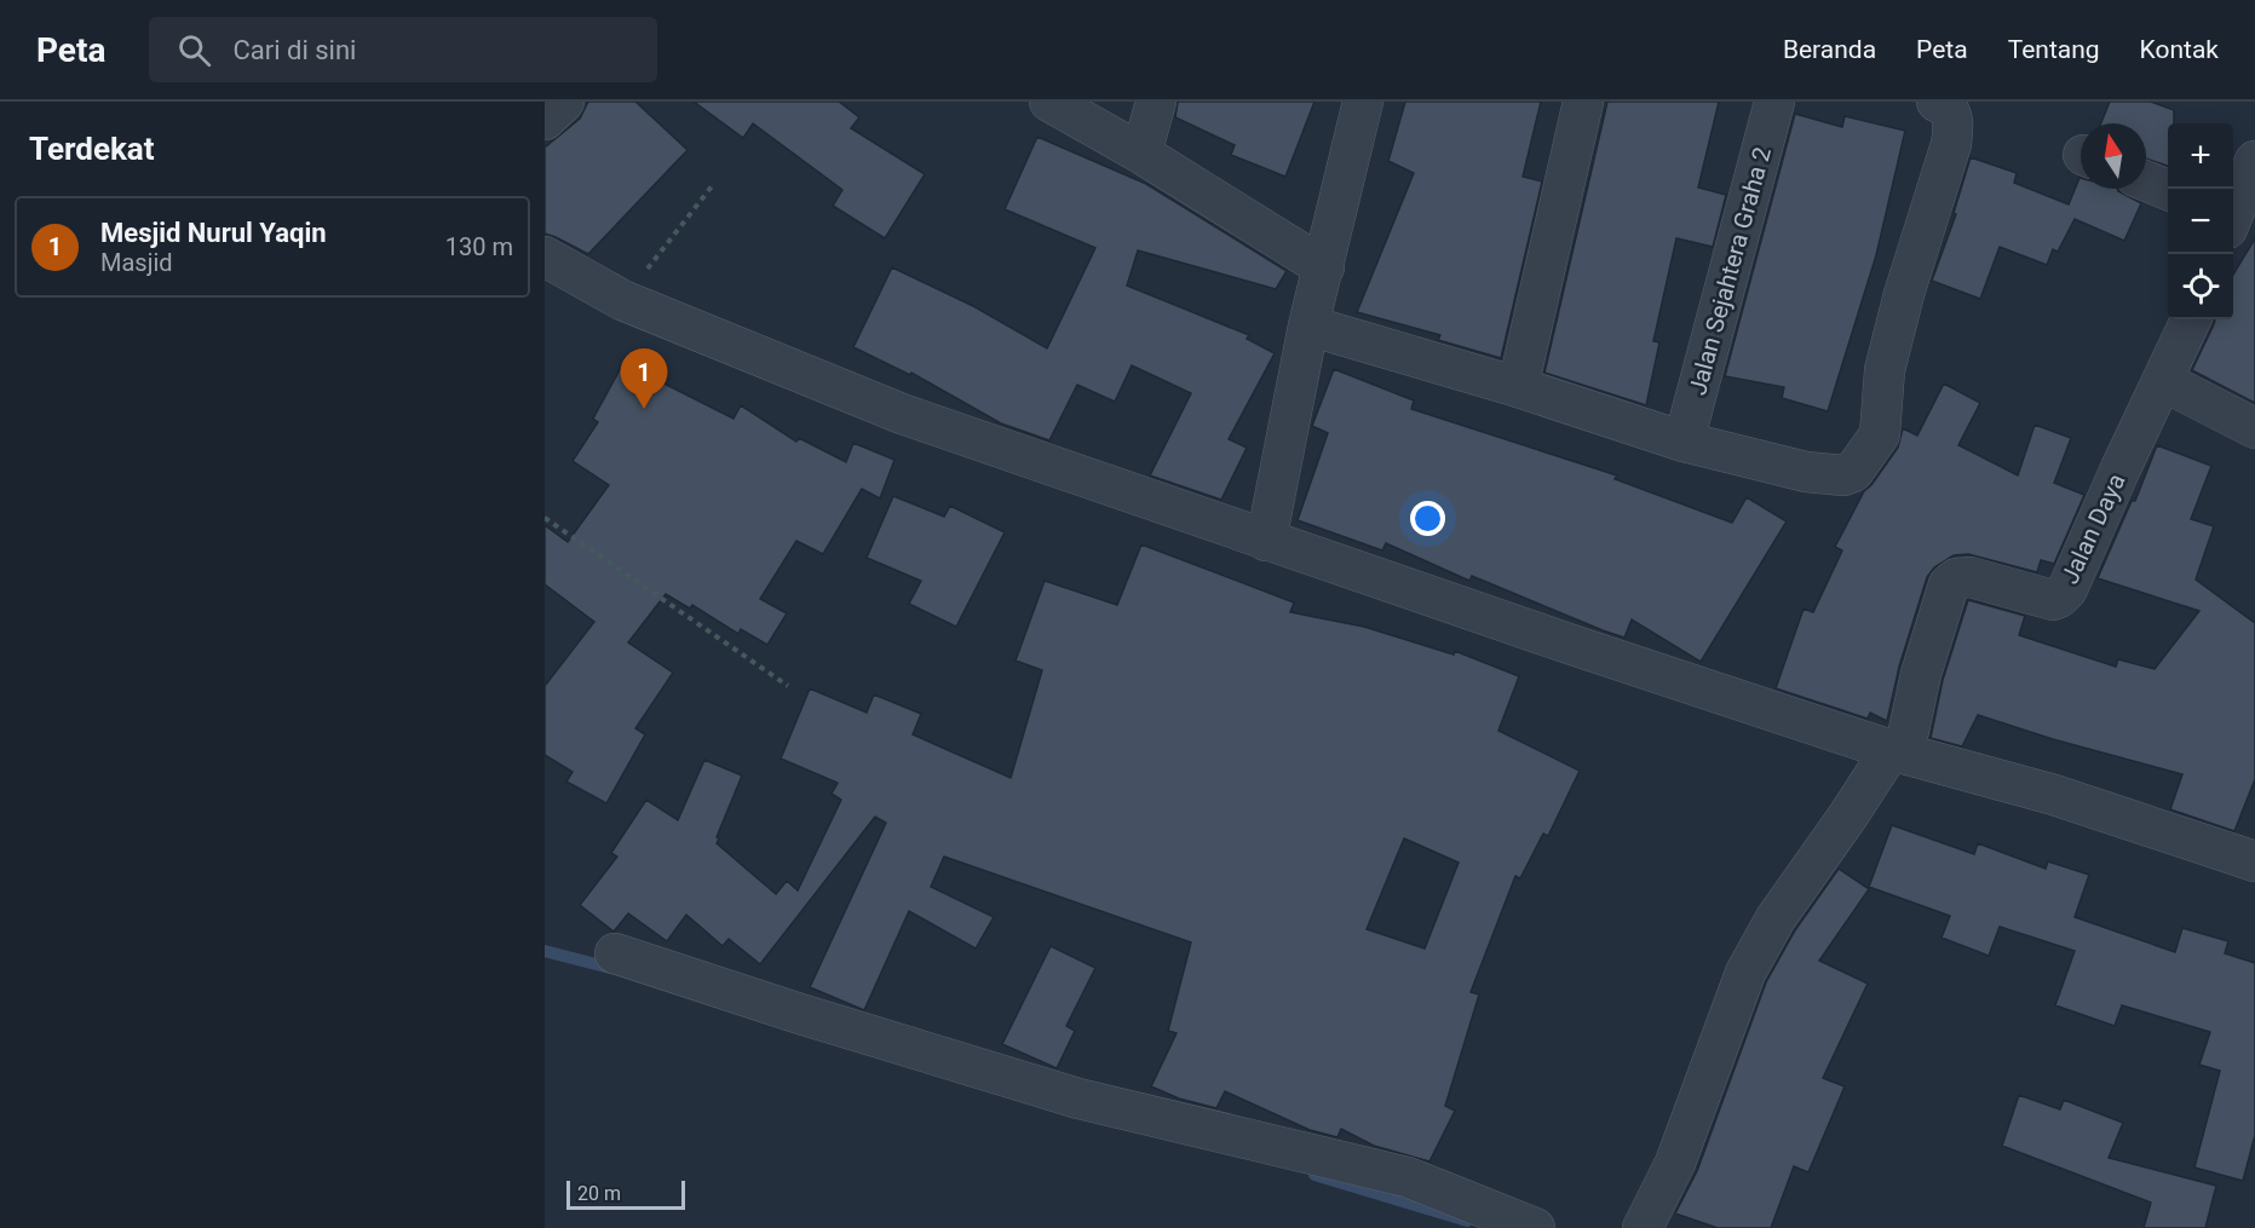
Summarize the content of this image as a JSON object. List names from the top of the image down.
{
  "streets": {
    "street": ["Jalan Sejahtera Graha 2", "Jalan Daya"]
  },
  "scale_bar": "20 m",
  "north": "top",
  "page": {
    "header": "Peta",
    "search": "Cari di sini",
    "nav": [
      "Beranda",
      "Peta",
      "Tentang",
      "Kontak"
    ],
    "heading": "Terdekat",
    "map_buttons": ["+", "−"],
    "list": [
      {
        "mark": "1",
        "name": "Mesjid Nurul Yaqin",
        "note": "Masjid",
        "value": "130 m"
      }
    ],
    "pins": "1",
    "scale": "20 m"
  }
}
